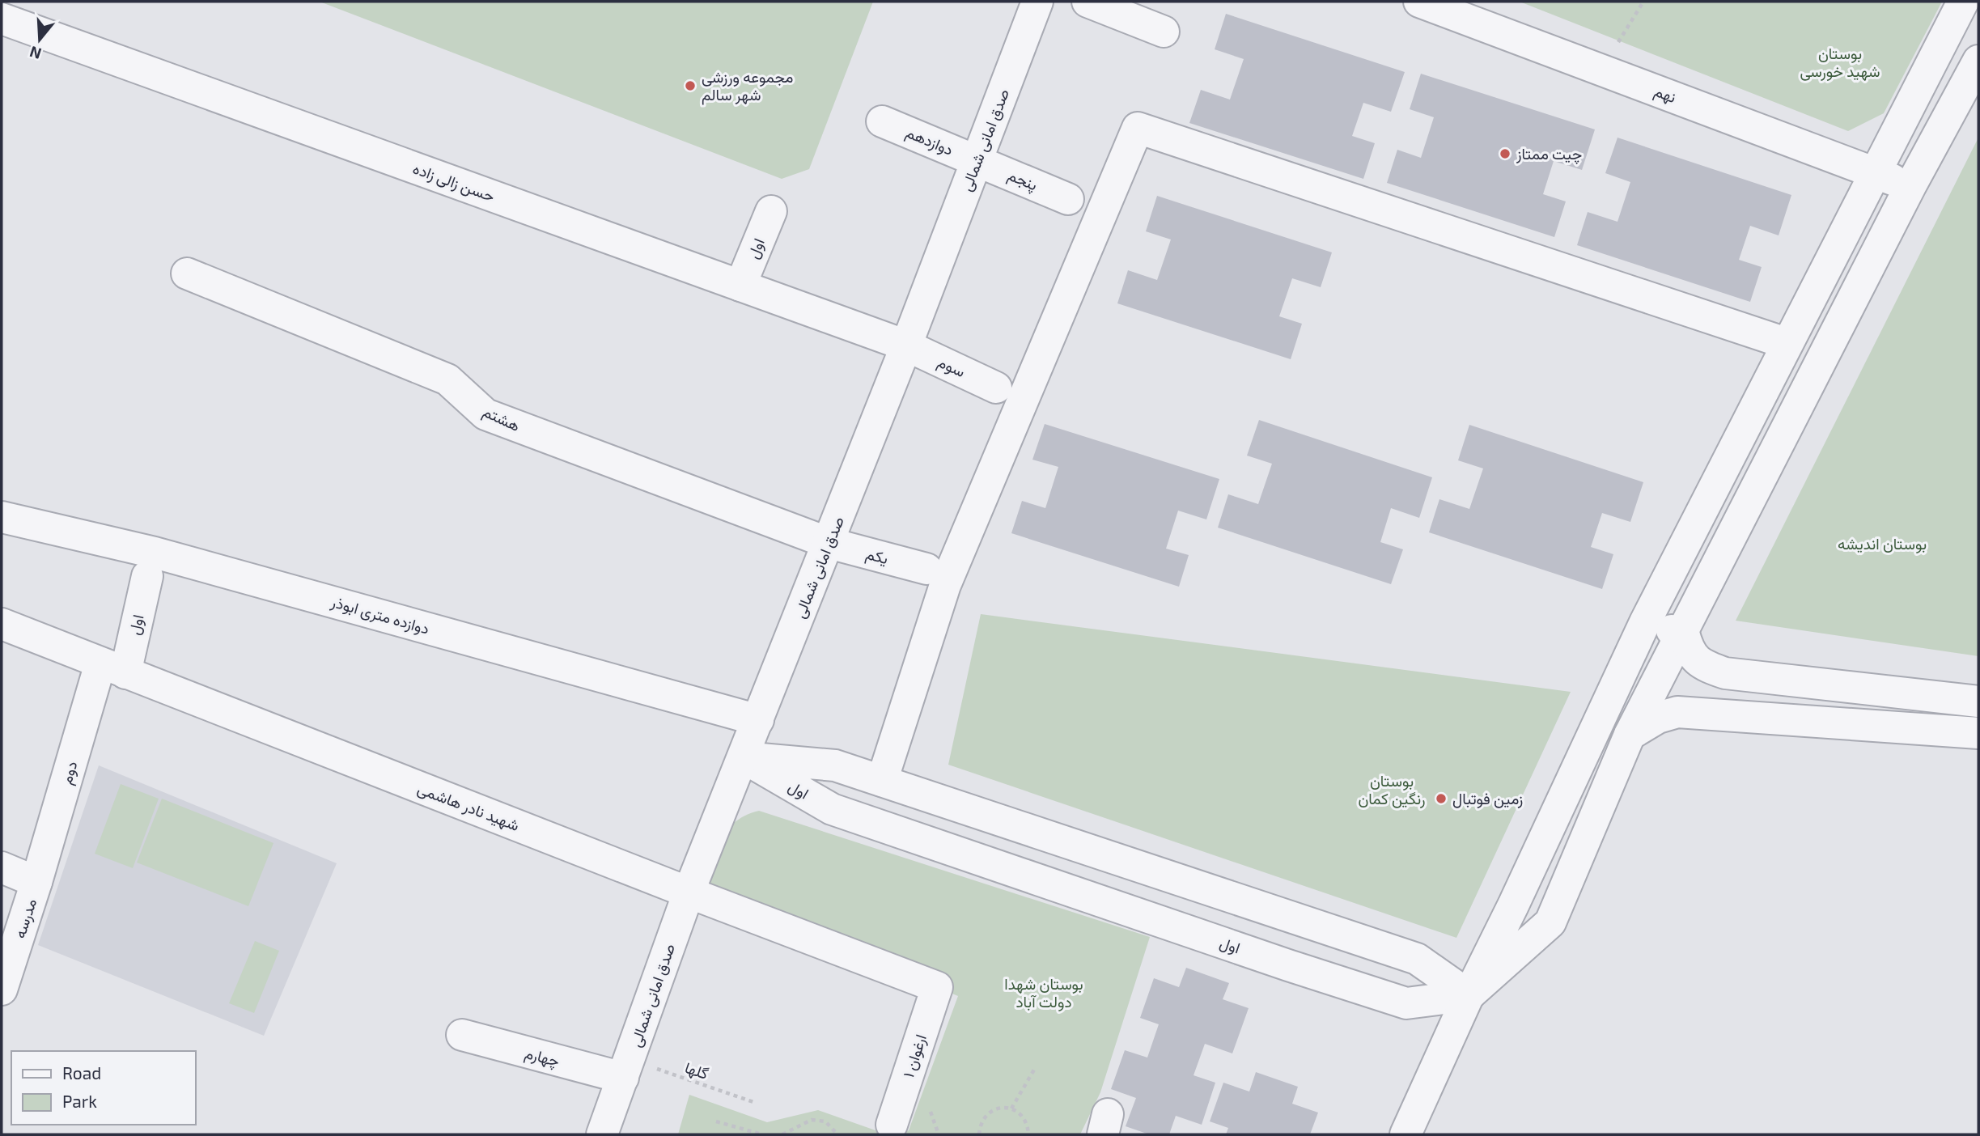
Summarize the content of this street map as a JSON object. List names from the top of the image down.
{
  "streets": {
    "street": [
      "نهم",
      "صدق امانی شمالی",
      "دوازدهم",
      "پنجم",
      "حسن زالی زاده",
      "اول",
      "سوم",
      "هشتم",
      "یکم",
      "دوازده متری ابوذر",
      "دوم",
      "شهید نادر هاشمی",
      "مدرسه",
      "ارغوان ۱",
      "چهارم"
    ],
    "path": ["گلها"]
  },
  "crossings": [
    ["صدق امانی شمالی", "دوازدهم"],
    ["صدق امانی شمالی", "پنجم"],
    ["صدق امانی شمالی", "حسن زالی زاده"],
    ["صدق امانی شمالی", "اول"],
    ["صدق امانی شمالی", "سوم"],
    ["صدق امانی شمالی", "هشتم"],
    ["صدق امانی شمالی", "یکم"],
    ["صدق امانی شمالی", "دوازده متری ابوذر"],
    ["صدق امانی شمالی", "شهید نادر هاشمی"],
    ["صدق امانی شمالی", "چهارم"],
    ["صدق امانی شمالی", "گلها"],
    ["دوازدهم", "پنجم"],
    ["حسن زالی زاده", "اول"],
    ["حسن زالی زاده", "سوم"],
    ["اول", "دوم"],
    ["اول", "شهید نادر هاشمی"],
    ["هشتم", "یکم"],
    ["دوم", "شهید نادر هاشمی"],
    ["دوم", "مدرسه"],
    ["شهید نادر هاشمی", "ارغوان ۱"],
    ["چهارم", "گلها"]
  ],
  "parks": [
    "بوستان شهید خورسی",
    "بوستان اندیشه",
    "بوستان رنگین کمان",
    "بوستان شهدا دولت آباد"
  ],
  "places": ["مجموعه ورزشی شهر سالم", "چیت ممتاز", "زمین فوتبال"],
  "legend": ["Road", "Park"],
  "north": "bottom"
}
